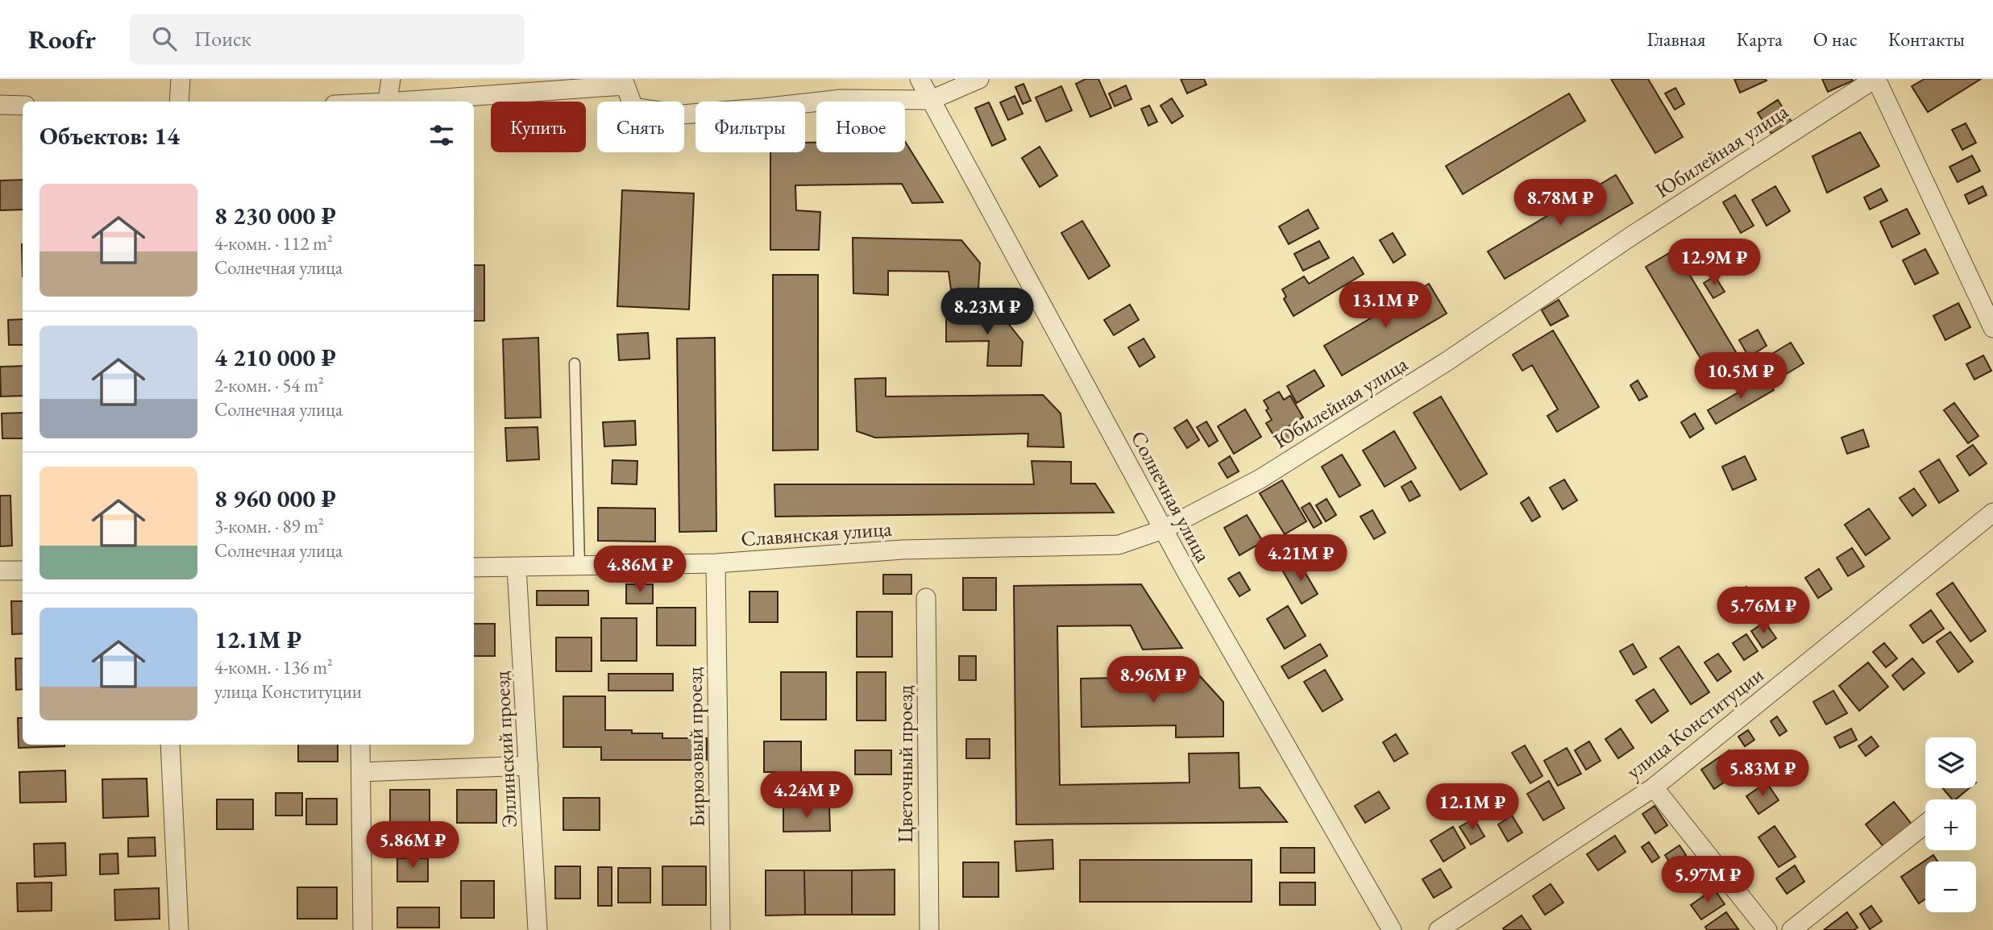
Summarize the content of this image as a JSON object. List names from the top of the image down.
{
  "streets": {
    "street": [
      "Юбилейная улица",
      "Солнечная улица",
      "Славянская улица",
      "улица Конституции",
      "Бирюзовый проезд",
      "Эллинский проезд",
      "Цветочный проезд"
    ]
  },
  "crossings": [
    ["Юбилейная улица", "Солнечная улица"],
    ["Юбилейная улица", "Славянская улица"],
    ["Солнечная улица", "Славянская улица"],
    ["Славянская улица", "Бирюзовый проезд"],
    ["Славянская улица", "Эллинский проезд"]
  ],
  "page": {
    "header": "Roofr",
    "search": "Поиск",
    "nav": [
      "Главная",
      "Карта",
      "О нас",
      "Контакты"
    ],
    "chip": [
      "Купить",
      "Снять",
      "Фильтры",
      "Новое"
    ],
    "heading": "Объектов: 14",
    "list": [
      {
        "name": "8 230 000 ₽",
        "note": "4-комн. · 112 m² · Солнечная улица"
      },
      {
        "name": "4 210 000 ₽",
        "note": "2-комн. · 54 m² · Солнечная улица"
      },
      {
        "name": "8 960 000 ₽",
        "note": "3-комн. · 89 m² · Солнечная улица"
      },
      {
        "name": "12.1M ₽",
        "note": "4-комн. · 136 m² · улица Конституции"
      }
    ],
    "price": [
      "8.78M ₽",
      "12.9M ₽",
      "13.1M ₽",
      "8.23M ₽",
      "10.5M ₽",
      "4.21M ₽",
      "4.86M ₽",
      "5.76M ₽",
      "8.96M ₽",
      "5.83M ₽",
      "4.24M ₽",
      "12.1M ₽",
      "5.86M ₽",
      "5.97M ₽"
    ],
    "map_buttons": ["+", "−"]
  }
}
